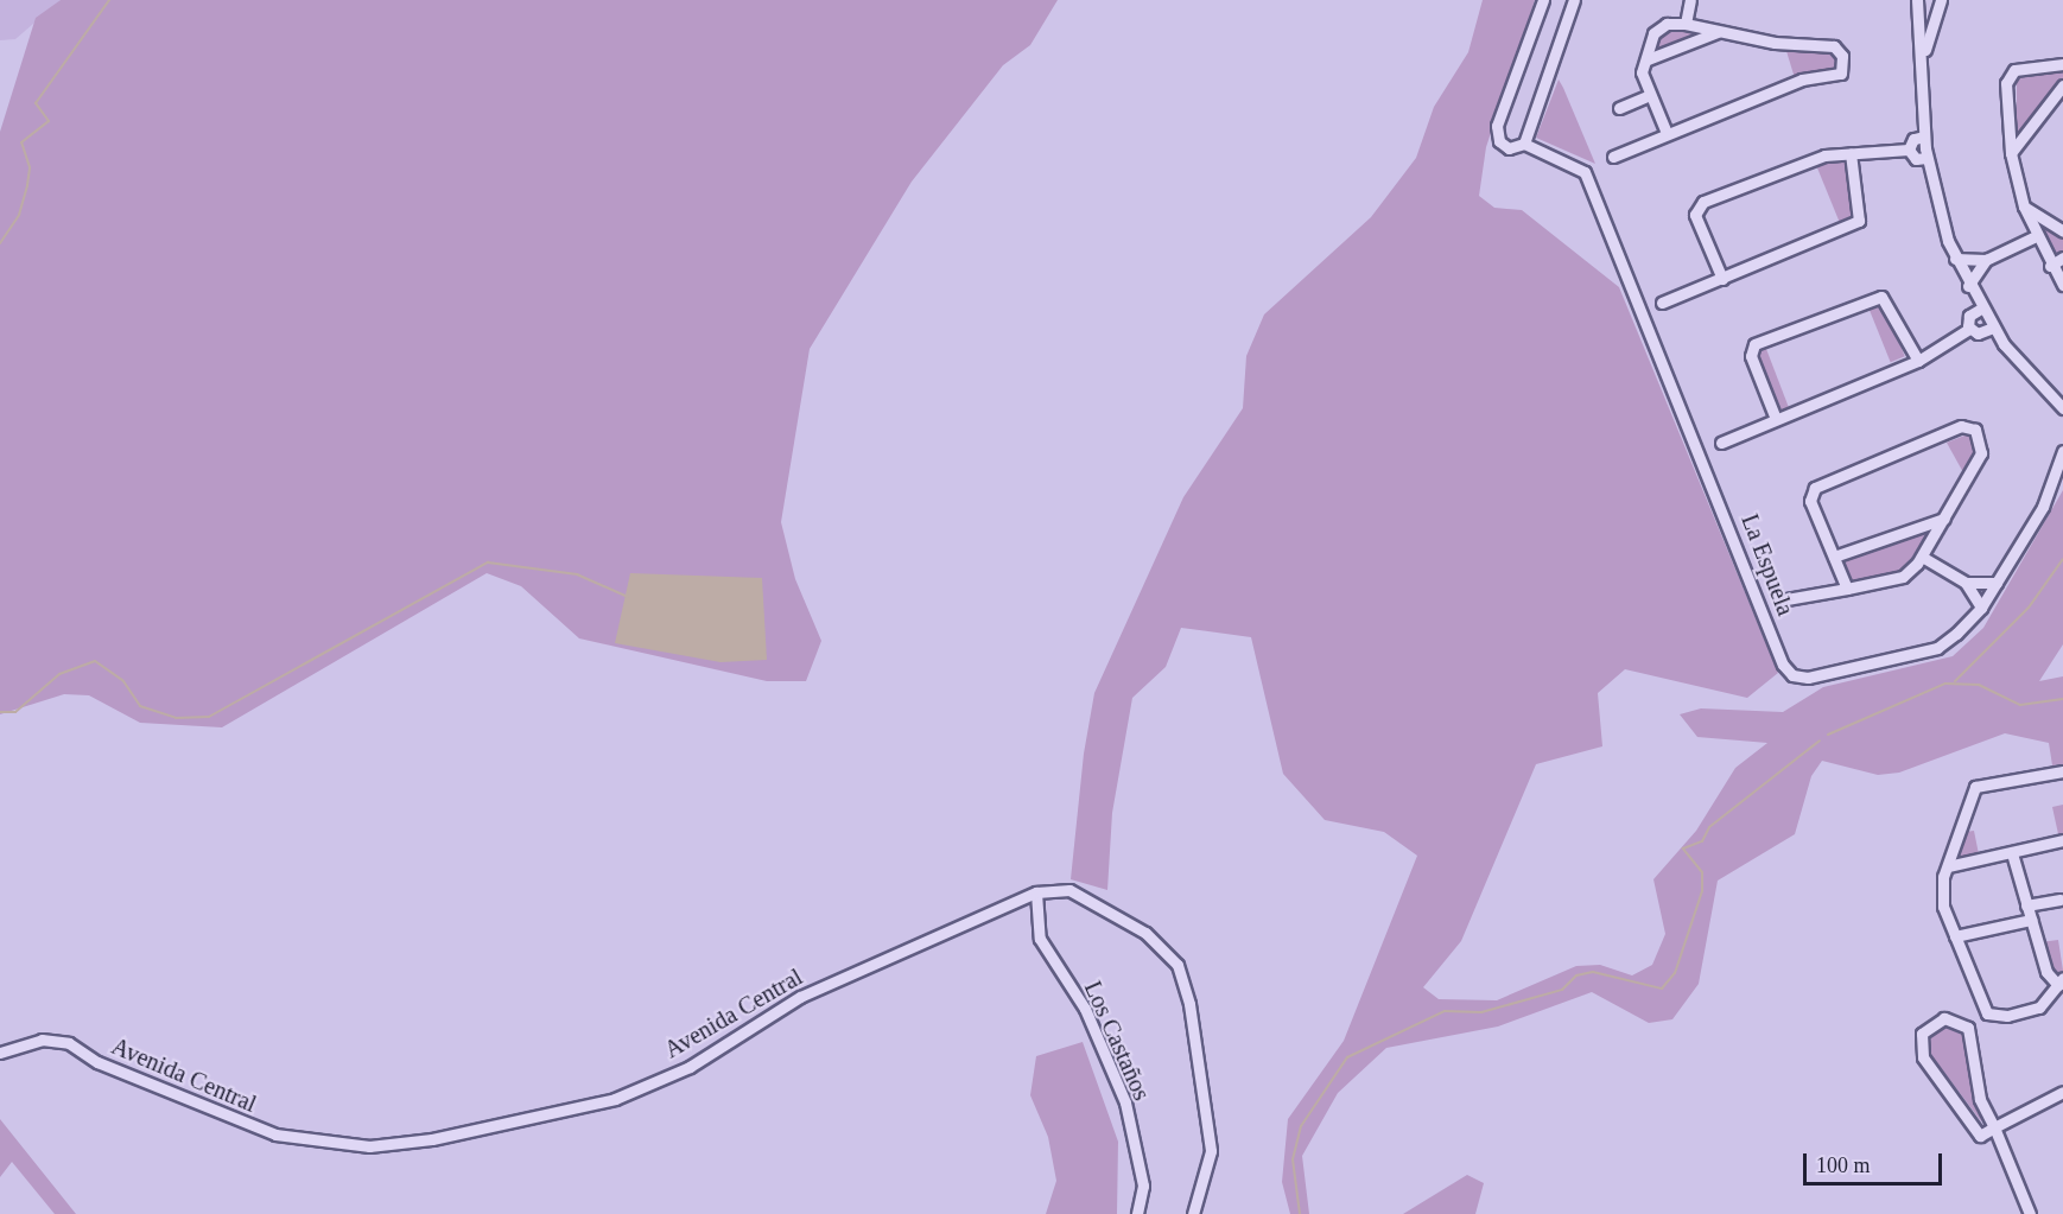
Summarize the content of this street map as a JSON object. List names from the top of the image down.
{
  "streets": {
    "street": ["La Espuela", "Avenida Central", "Los Castaños"]
  },
  "crossings": [
    ["Avenida Central", "Los Castaños"]
  ],
  "scale_bar": "100 m"
}
